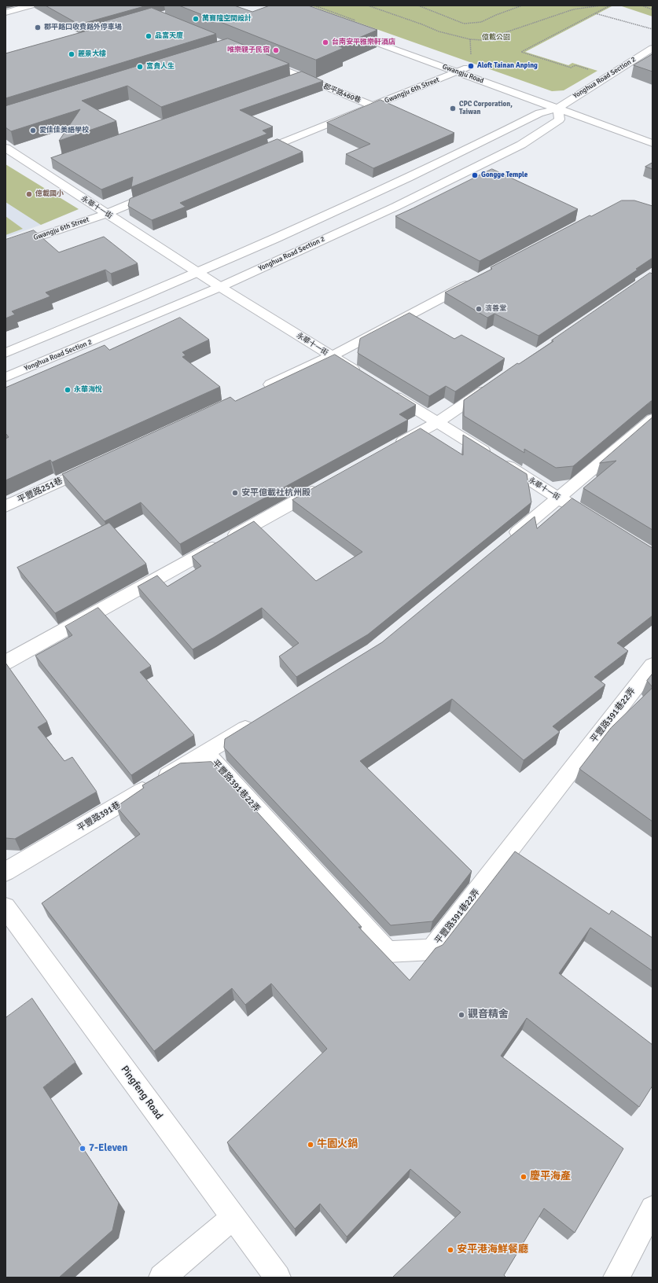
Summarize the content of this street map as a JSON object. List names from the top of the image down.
{
  "streets": {
    "street": [
      "Gwangju Road",
      "Yonghua Road Section 2",
      "Gwangju 6th Street",
      "郡平路460巷",
      "永華十一街",
      "平豐路251巷",
      "平豐路391巷22弄",
      "平豐路391巷",
      "Pingfeng Road"
    ]
  },
  "crossings": [
    ["Gwangju Road", "Yonghua Road Section 2"],
    ["Gwangju Road", "Gwangju 6th Street"],
    ["Yonghua Road Section 2", "永華十一街"],
    ["Gwangju 6th Street", "郡平路460巷"],
    ["Gwangju 6th Street", "永華十一街"],
    ["平豐路391巷22弄", "平豐路391巷"]
  ],
  "parks": ["億載公園"],
  "places": [
    "萬寶隆空間設計",
    "郡平路口收費路外停車場",
    "品富天廈",
    "台南安平雅樂軒酒店",
    "唯樂親子民宿",
    "麗景大樓",
    "Aloft Tainan Anping",
    "富貴人生",
    "CPC Corporation, Taiwan",
    "愛佳佳美語學校",
    "Gongge Temple",
    "億載國小",
    "濟善堂",
    "永華海悅",
    "安平億載社杭州殿",
    "觀音精舍",
    "牛園火鍋",
    "7-Eleven",
    "慶平海產",
    "安平港海鮮餐廳"
  ]
}
